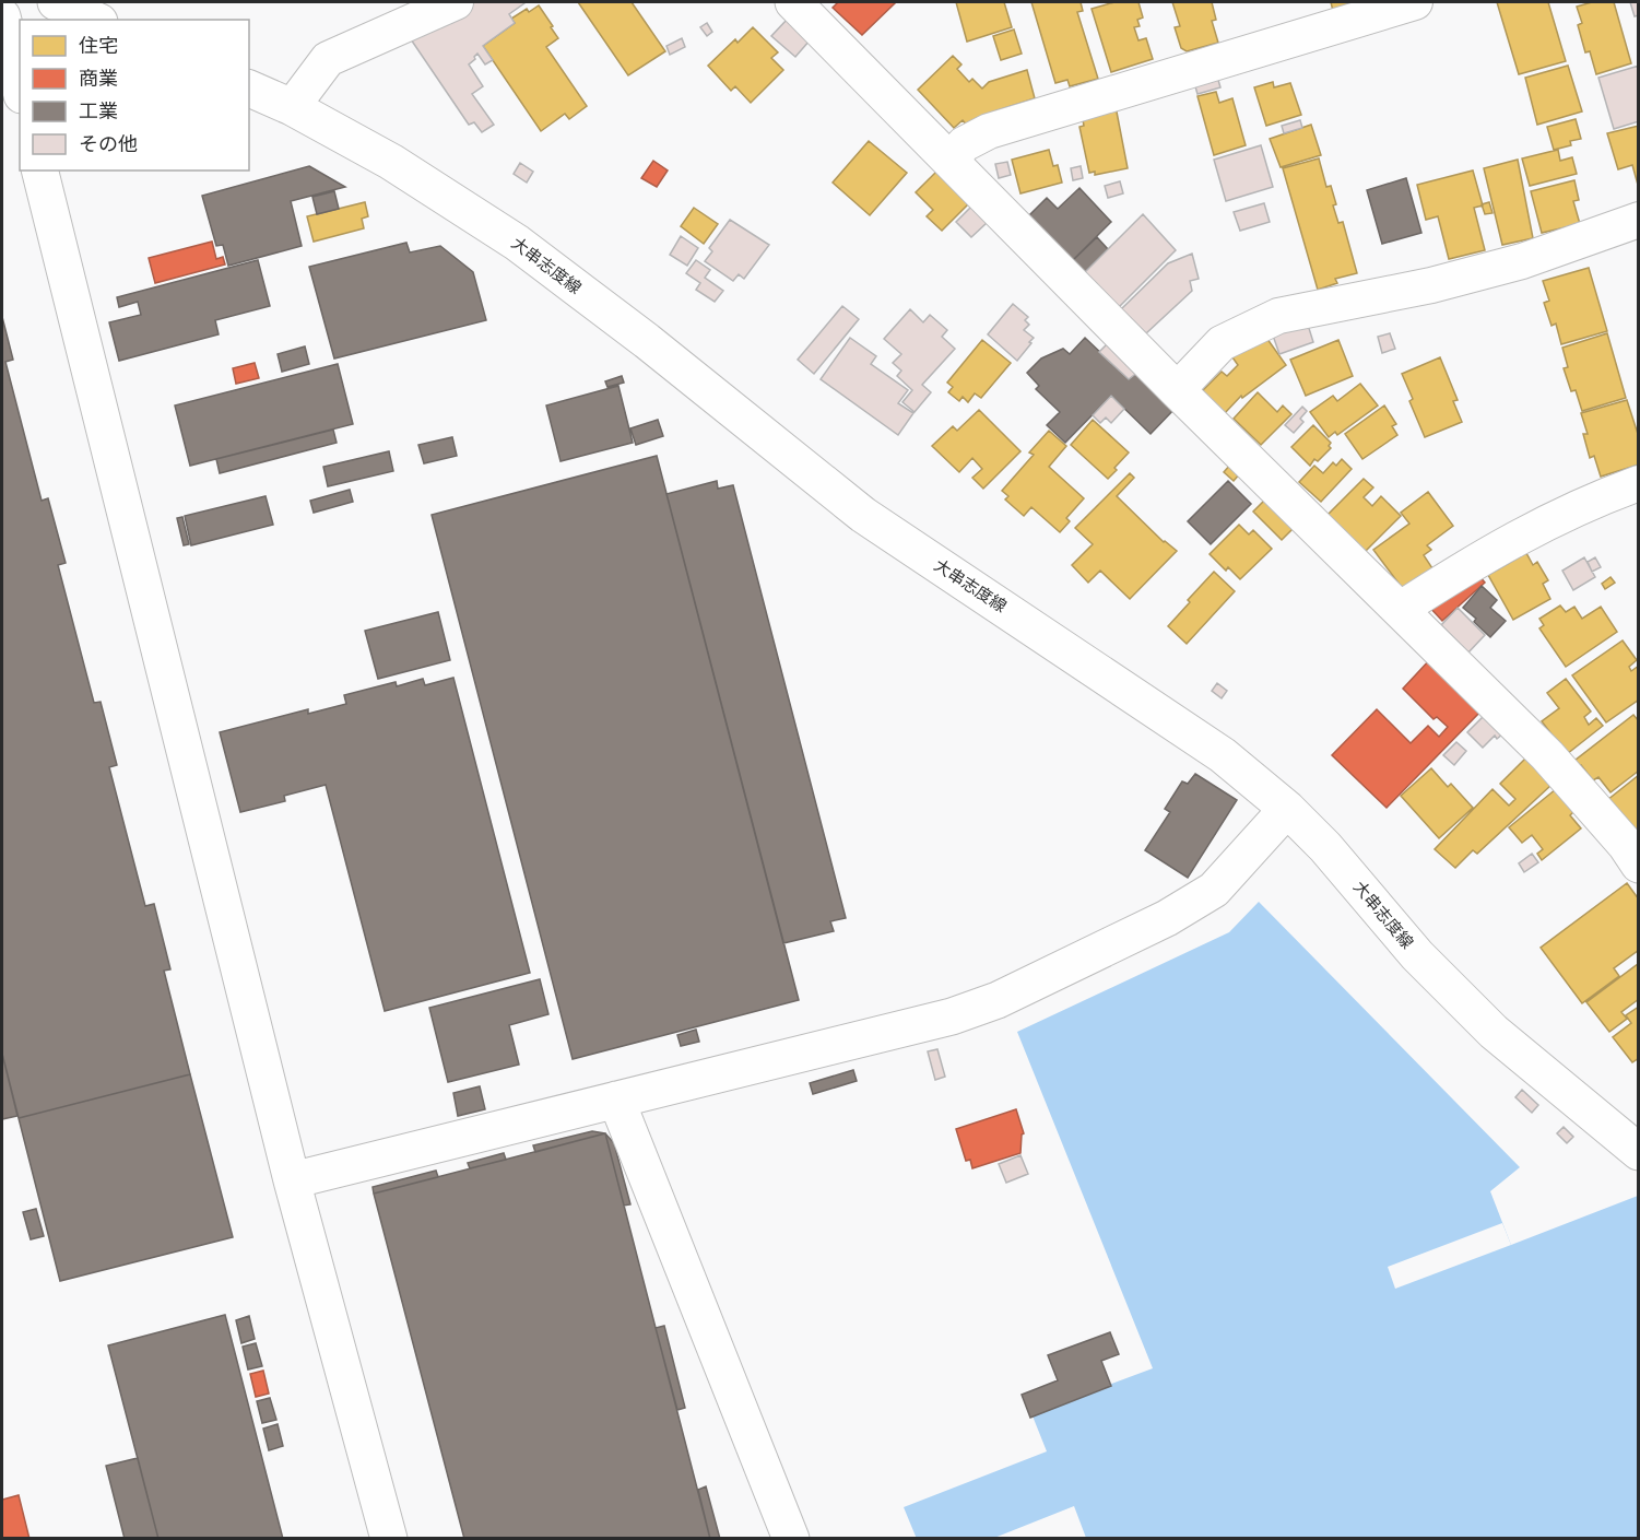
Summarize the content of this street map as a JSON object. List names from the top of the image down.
{
  "streets": {
    "street": ["大串志度線"]
  },
  "legend": [
    "住宅",
    "商業",
    "工業",
    "その他"
  ]
}
